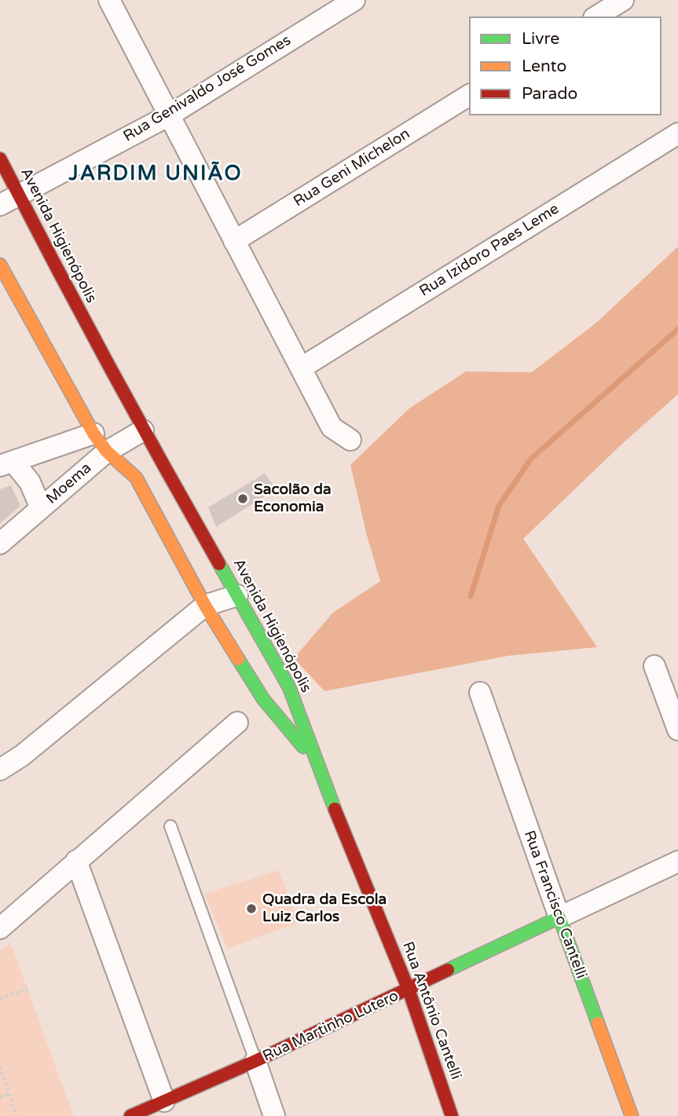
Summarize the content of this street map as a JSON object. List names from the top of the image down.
{
  "streets": {
    "main road": [
      "Avenida Higienópolis",
      "Rua Francisco Cantelli",
      "Rua Antônio Cantelli",
      "Rua Martinho Lutero"
    ],
    "street": [
      "Rua Genivaldo José Gomes",
      "Rua Geni Michelon",
      "Rua Izidoro Paes Leme",
      "Moema"
    ]
  },
  "crossings": [
    ["Rua Genivaldo José Gomes", "Avenida Higienópolis"],
    ["Avenida Higienópolis", "Moema"],
    ["Avenida Higienópolis", "Rua Antônio Cantelli"],
    ["Rua Francisco Cantelli", "Rua Martinho Lutero"],
    ["Rua Antônio Cantelli", "Rua Martinho Lutero"]
  ],
  "districts": ["JARDIM UNIÃO"],
  "places": ["Sacolão da Economia", "Quadra da Escola Luiz Carlos"],
  "legend": ["Livre", "Lento", "Parado"]
}
